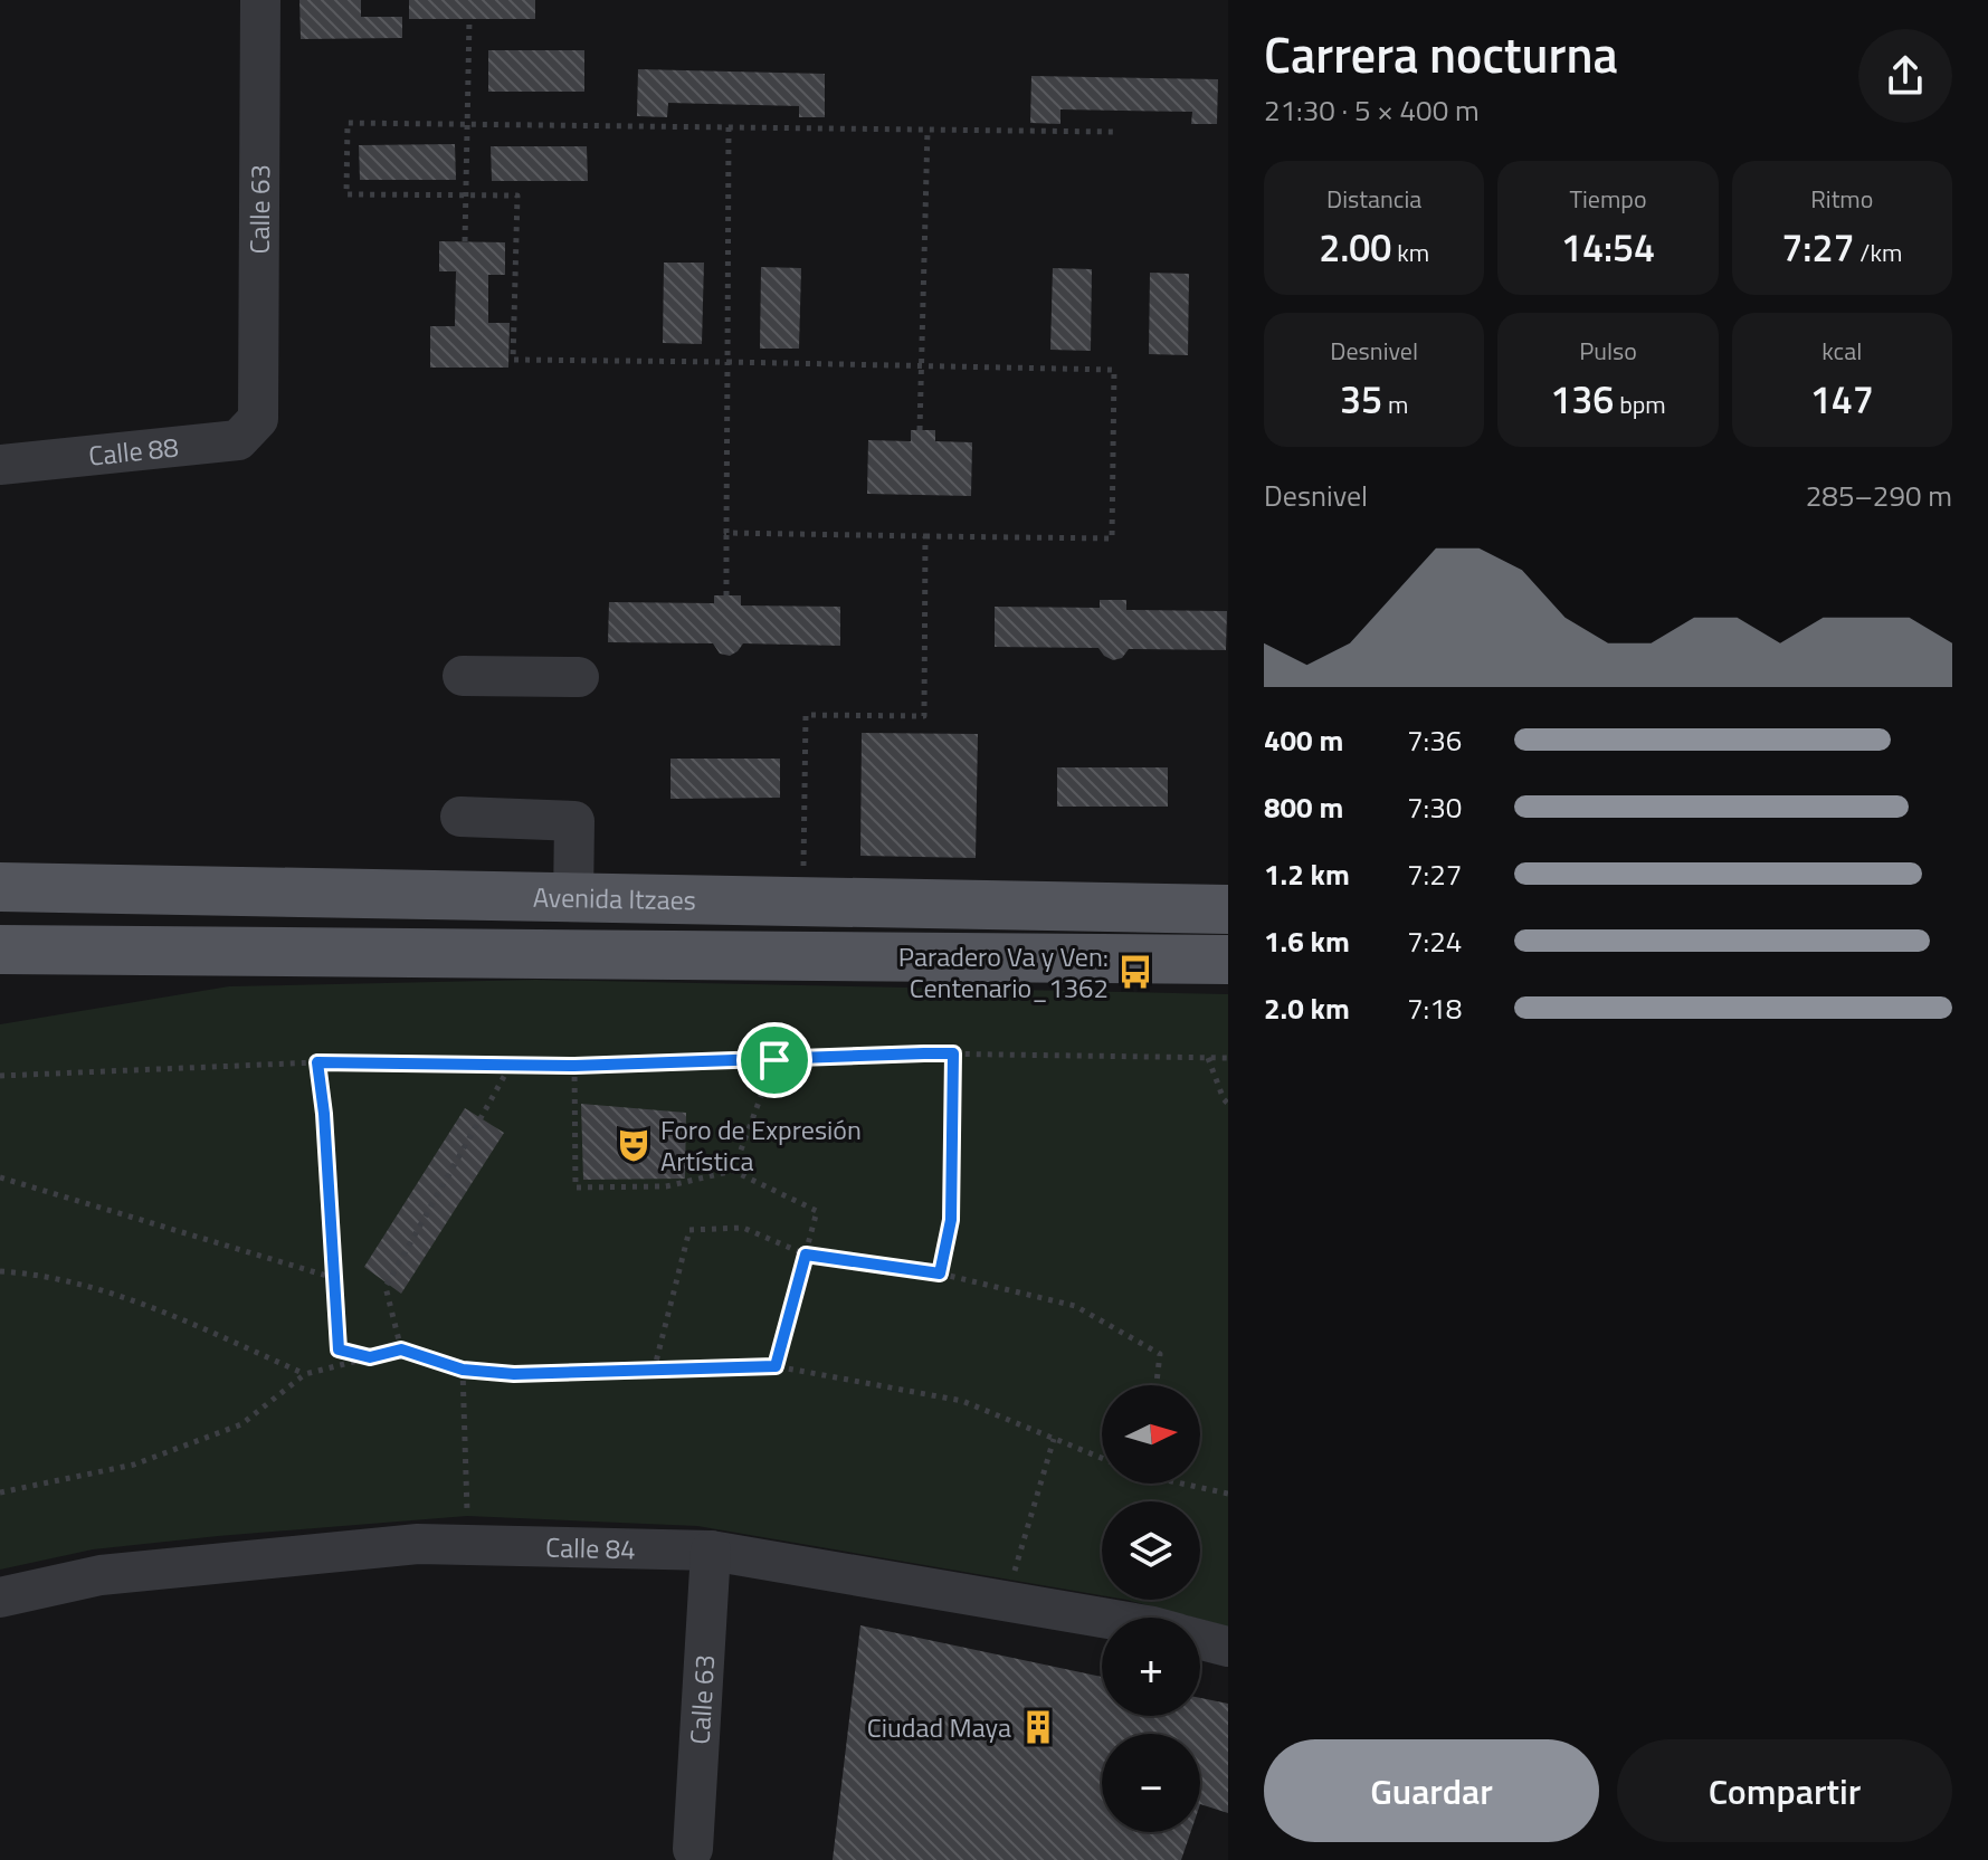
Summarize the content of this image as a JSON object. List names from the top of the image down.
{
  "streets": {
    "main road": ["Avenida Itzaes"],
    "street": ["Calle 63", "Calle 88", "Calle 84"]
  },
  "crossings": [
    ["Calle 63", "Calle 88"],
    ["Calle 63", "Calle 84"]
  ],
  "places": {
    "bus stop": ["Paradero Va y Ven: Centenario_1362"],
    "theatre": ["Foro de Expresión Artística"],
    "building": ["Ciudad Maya"]
  },
  "north": "right",
  "page": {
    "heading": ["Carrera nocturna", "21:30 · 5 × 400 m"],
    "stats": [
      ["Distancia", "2.00 km"],
      ["Tiempo", "14:54"],
      ["Ritmo", "7:27 /km"],
      ["Desnivel", "35 m"],
      ["Pulso", "136 bpm"],
      ["kcal", "147"]
    ],
    "chart": ["Desnivel", "285–290 m"],
    "list": [
      {
        "name": "400 m",
        "note": "7:36"
      },
      {
        "name": "800 m",
        "note": "7:30"
      },
      {
        "name": "1.2 km",
        "note": "7:27"
      },
      {
        "name": "1.6 km",
        "note": "7:24"
      },
      {
        "name": "2.0 km",
        "note": "7:18"
      }
    ],
    "map_buttons": ["+", "−"],
    "buttons": ["Guardar", "Compartir"]
  }
}
